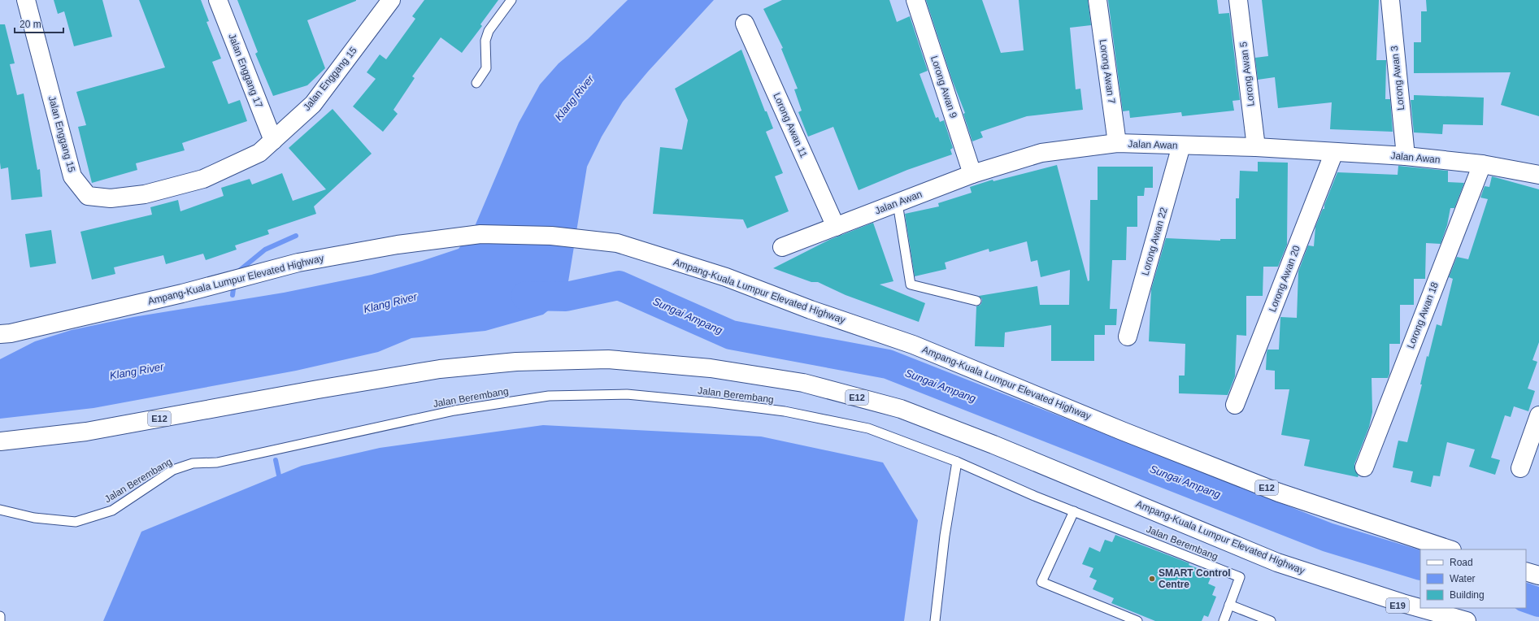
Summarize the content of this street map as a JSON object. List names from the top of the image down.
{
  "streets": {
    "main road": [
      "Jalan Enggang 17",
      "Lorong Awan 7",
      "Lorong Awan 5",
      "Lorong Awan 3",
      "Jalan Enggang 15",
      "Lorong Awan 9",
      "Lorong Awan 11",
      "Jalan Awan",
      "Lorong Awan 22",
      "Lorong Awan 20",
      "Ampang-Kuala Lumpur Elevated Highway",
      "Lorong Awan 18",
      "E12",
      "E19"
    ],
    "lane": ["Jalan Berembang"]
  },
  "crossings": [
    ["Jalan Enggang 17", "Jalan Enggang 15"],
    ["Lorong Awan 7", "Jalan Awan"],
    ["Lorong Awan 5", "Jalan Awan"],
    ["Lorong Awan 3", "Jalan Awan"],
    ["Lorong Awan 9", "Jalan Awan"],
    ["Lorong Awan 11", "Jalan Awan"],
    ["Jalan Awan", "Lorong Awan 22"],
    ["Jalan Awan", "Lorong Awan 20"],
    ["Jalan Awan", "Lorong Awan 18"],
    ["Ampang-Kuala Lumpur Elevated Highway", "E19"]
  ],
  "water": ["Klang River", "Sungai Ampang"],
  "places": ["SMART Control Centre"],
  "legend": ["Road", "Water", "Building"],
  "scale_bar": "20 m"
}
